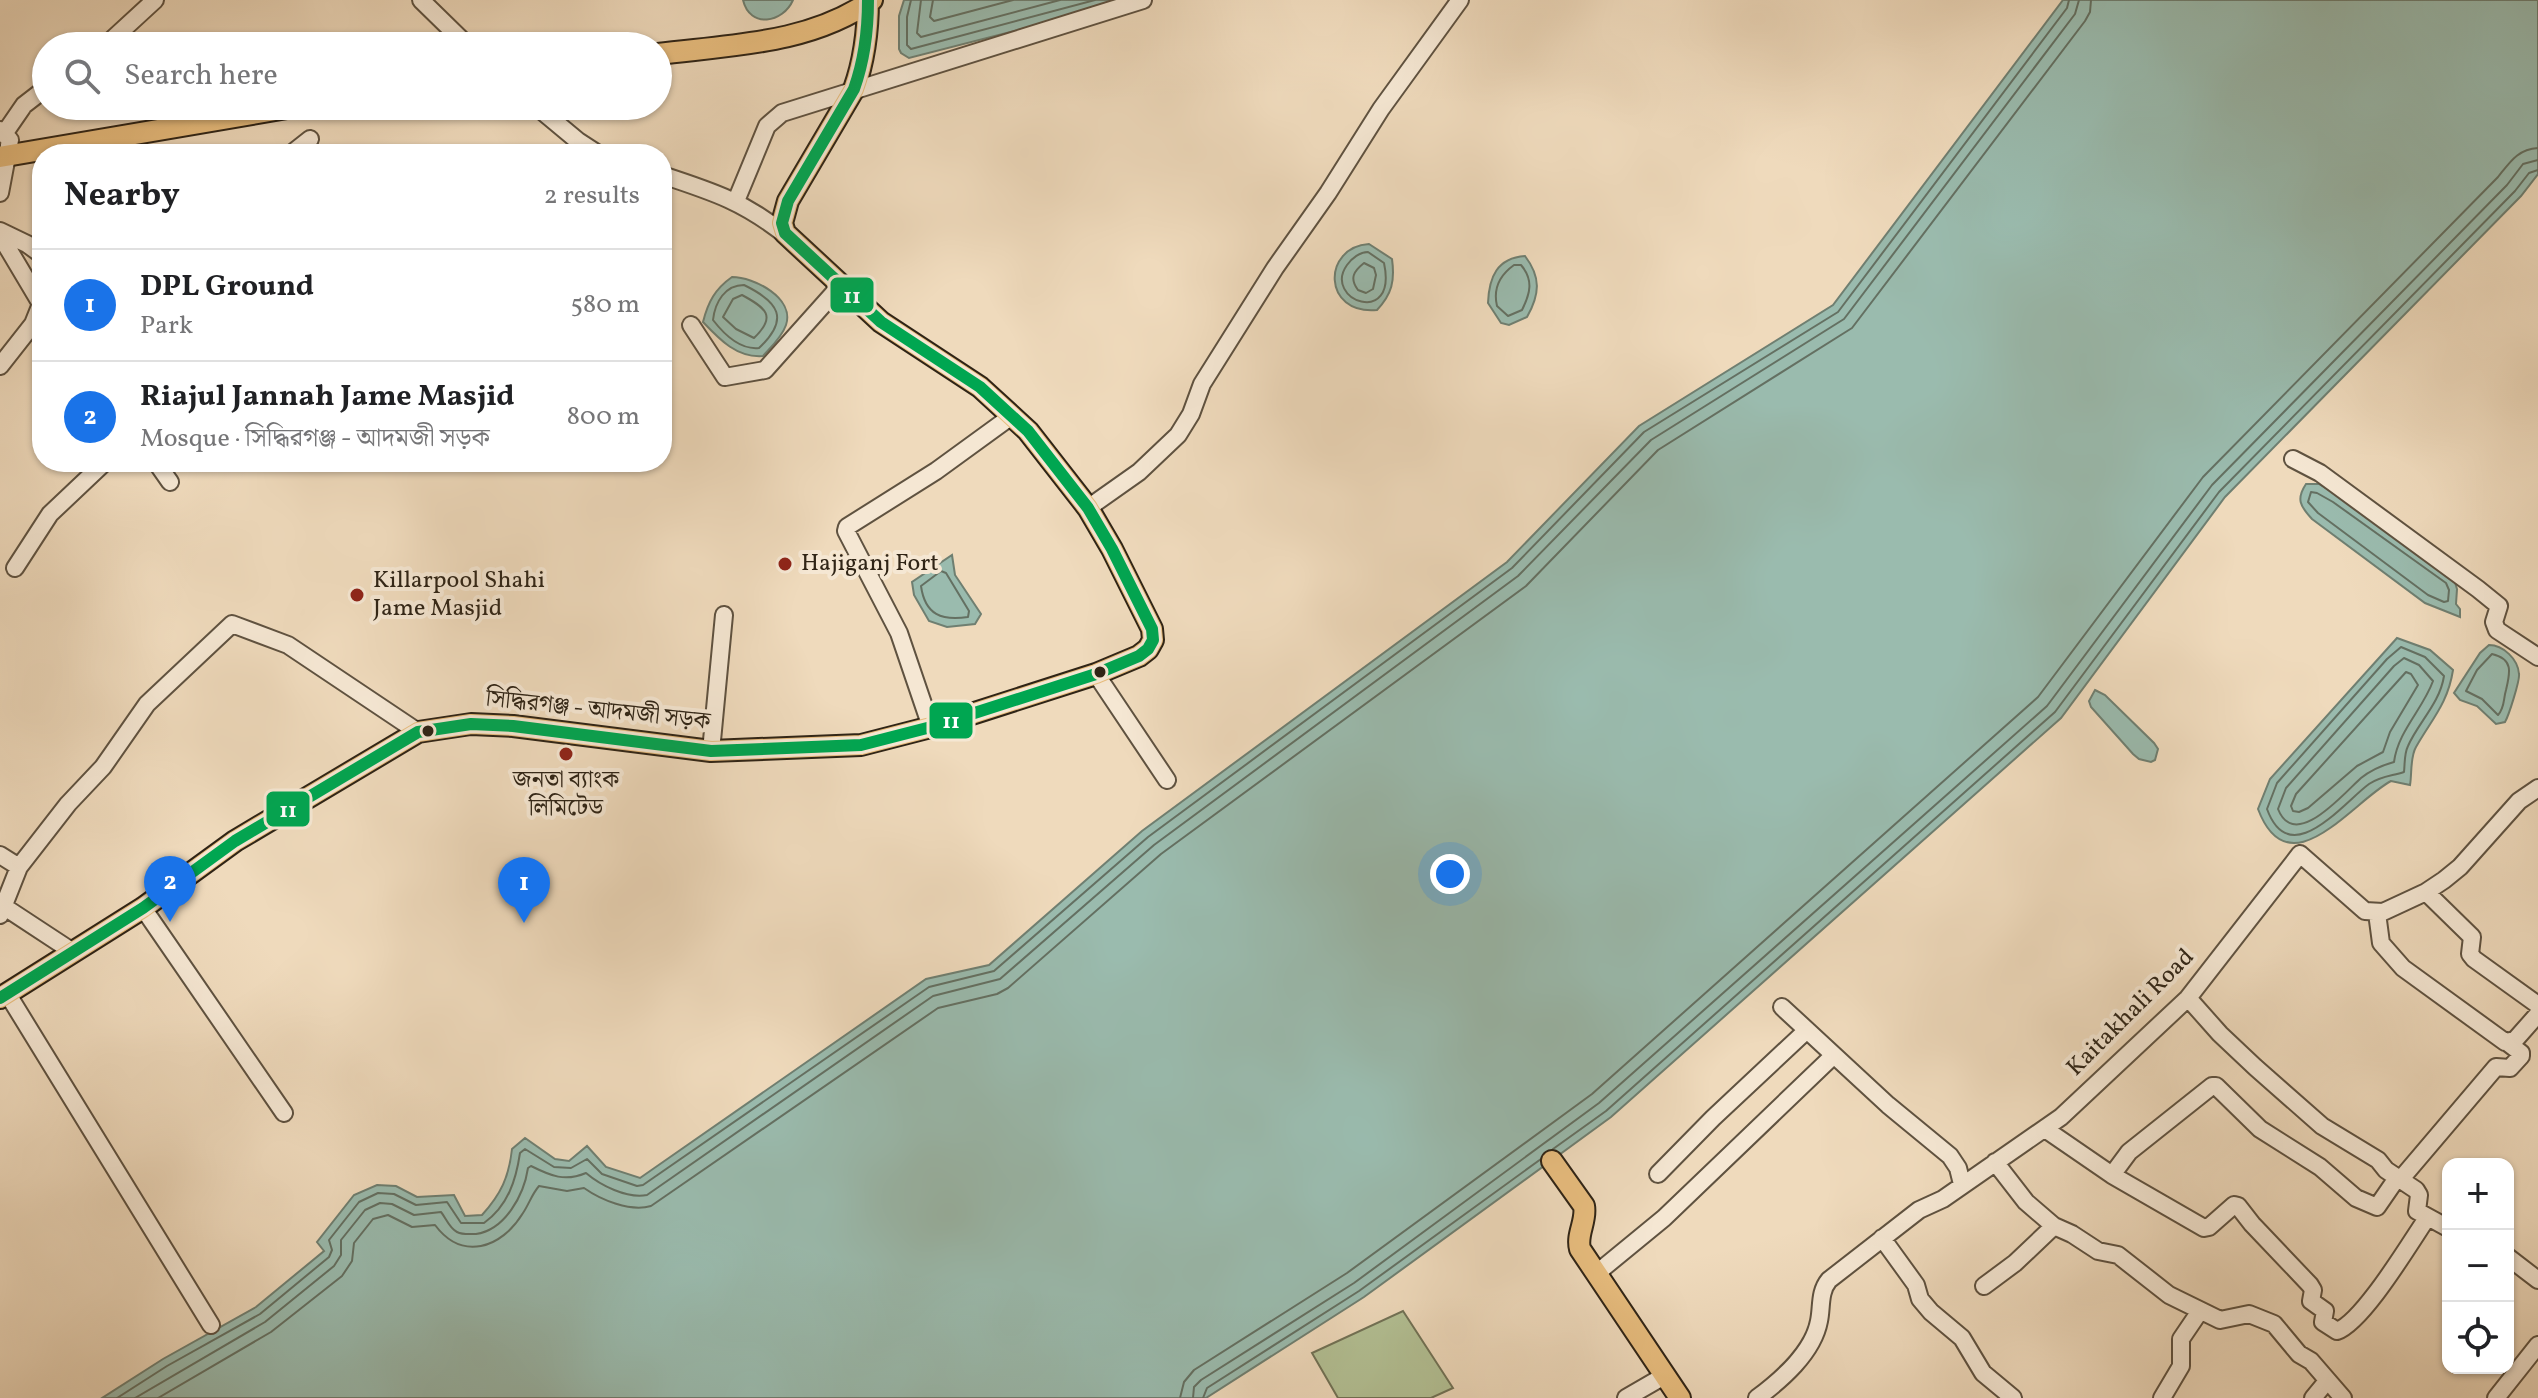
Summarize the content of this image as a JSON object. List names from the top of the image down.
{
  "streets": {
    "main road": ["সিদ্ধিরগঞ্জ - আদমজী সড়ক"],
    "street": ["Kaitakhali Road"]
  },
  "places": ["Hajiganj Fort", "Killarpool Shahi Jame Masjid", "জনতা ব্যাংক লিমিটেড"],
  "lines": ["transit line 11"],
  "page": {
    "search": "Search here",
    "heading": ["Nearby", "2 results"],
    "list": [
      {
        "mark": "1",
        "name": "DPL Ground",
        "note": "Park",
        "value": "580 m"
      },
      {
        "mark": "2",
        "name": "Riajul Jannah Jame Masjid",
        "note": "Mosque · সিদ্ধিরগঞ্জ - আদমজী সড়ক",
        "value": "800 m"
      }
    ],
    "pins": ["2", "1"],
    "map_buttons": ["+", "−"]
  }
}
